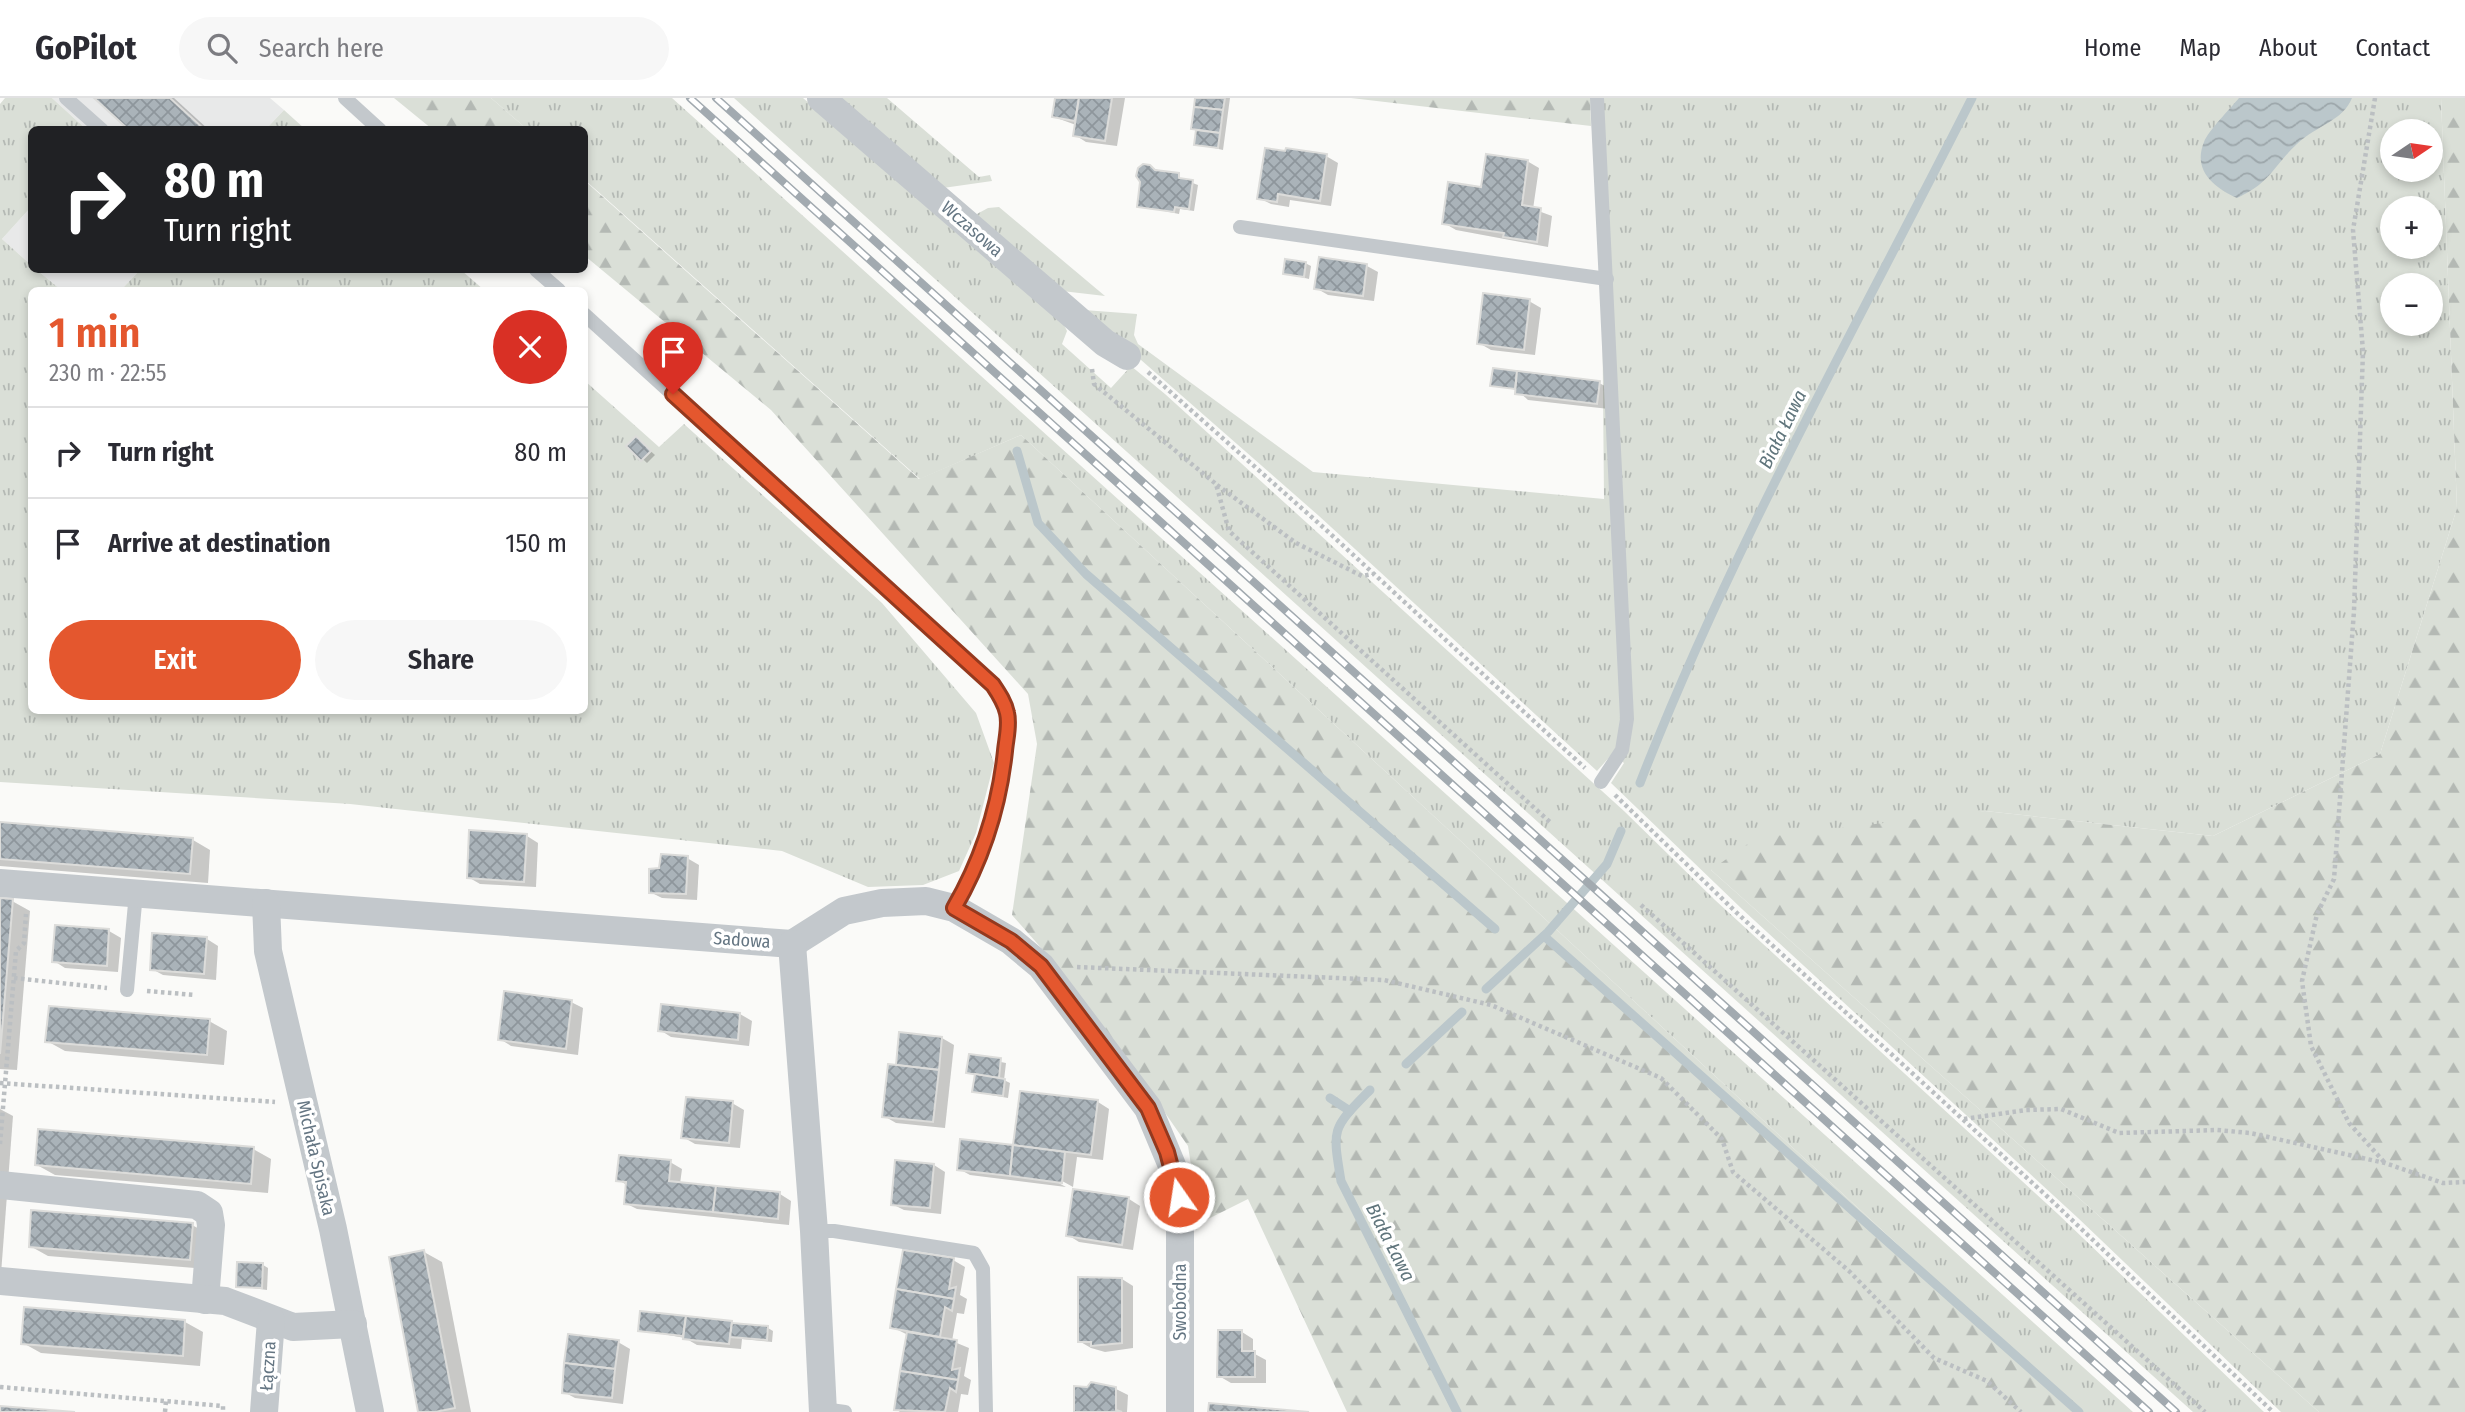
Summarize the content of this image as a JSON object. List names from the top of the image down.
{
  "streets": {
    "street": [
      "Wczasowa",
      "Sadowa",
      "Michała Spisaka",
      "Swobodna",
      "Łączna"
    ]
  },
  "crossings": [
    ["Sadowa", "Michała Spisaka"],
    ["Sadowa", "Swobodna"]
  ],
  "water": ["Biała Ława"],
  "north": "right",
  "page": {
    "header": "GoPilot",
    "search": "Search here",
    "nav": [
      "Home",
      "Map",
      "About",
      "Contact"
    ],
    "map_buttons": ["+", "−"],
    "turn": ["80 m", "Turn right"],
    "heading": ["1 min", "230 m · 22:55"],
    "list": [
      {
        "name": "Turn right",
        "value": "80 m"
      },
      {
        "name": "Arrive at destination",
        "value": "150 m"
      }
    ],
    "buttons": ["Exit", "Share"]
  }
}
